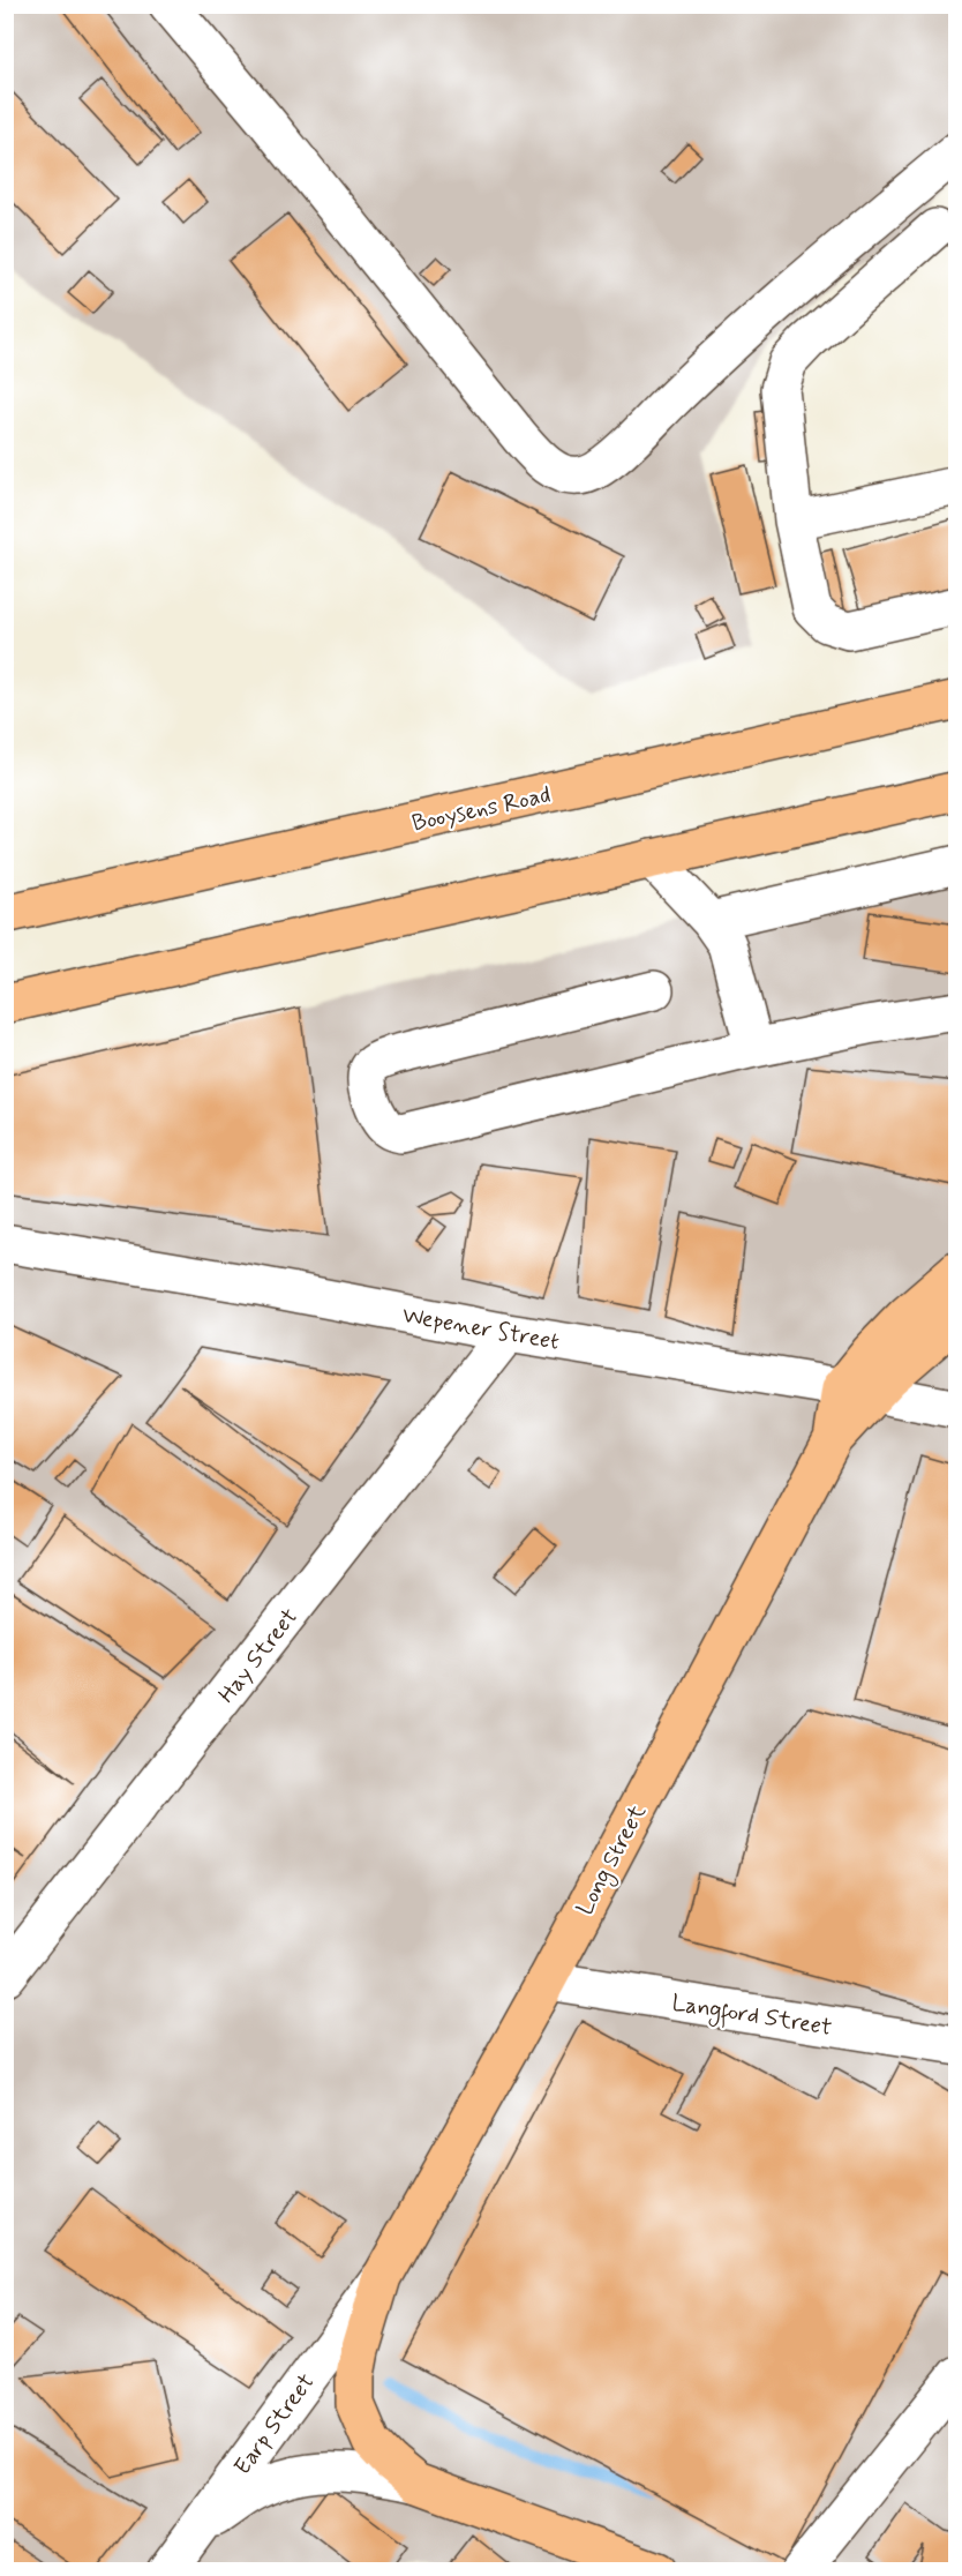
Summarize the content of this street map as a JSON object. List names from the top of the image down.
{
  "streets": {
    "main road": ["Booysens Road", "Long Street"],
    "street": [
      "Wepener Street",
      "Hay Street",
      "Langford Street",
      "Earp Street"
    ]
  },
  "crossings": [
    ["Wepener Street", "Hay Street"],
    ["Wepener Street", "Long Street"],
    ["Long Street", "Langford Street"],
    ["Long Street", "Earp Street"]
  ]
}
